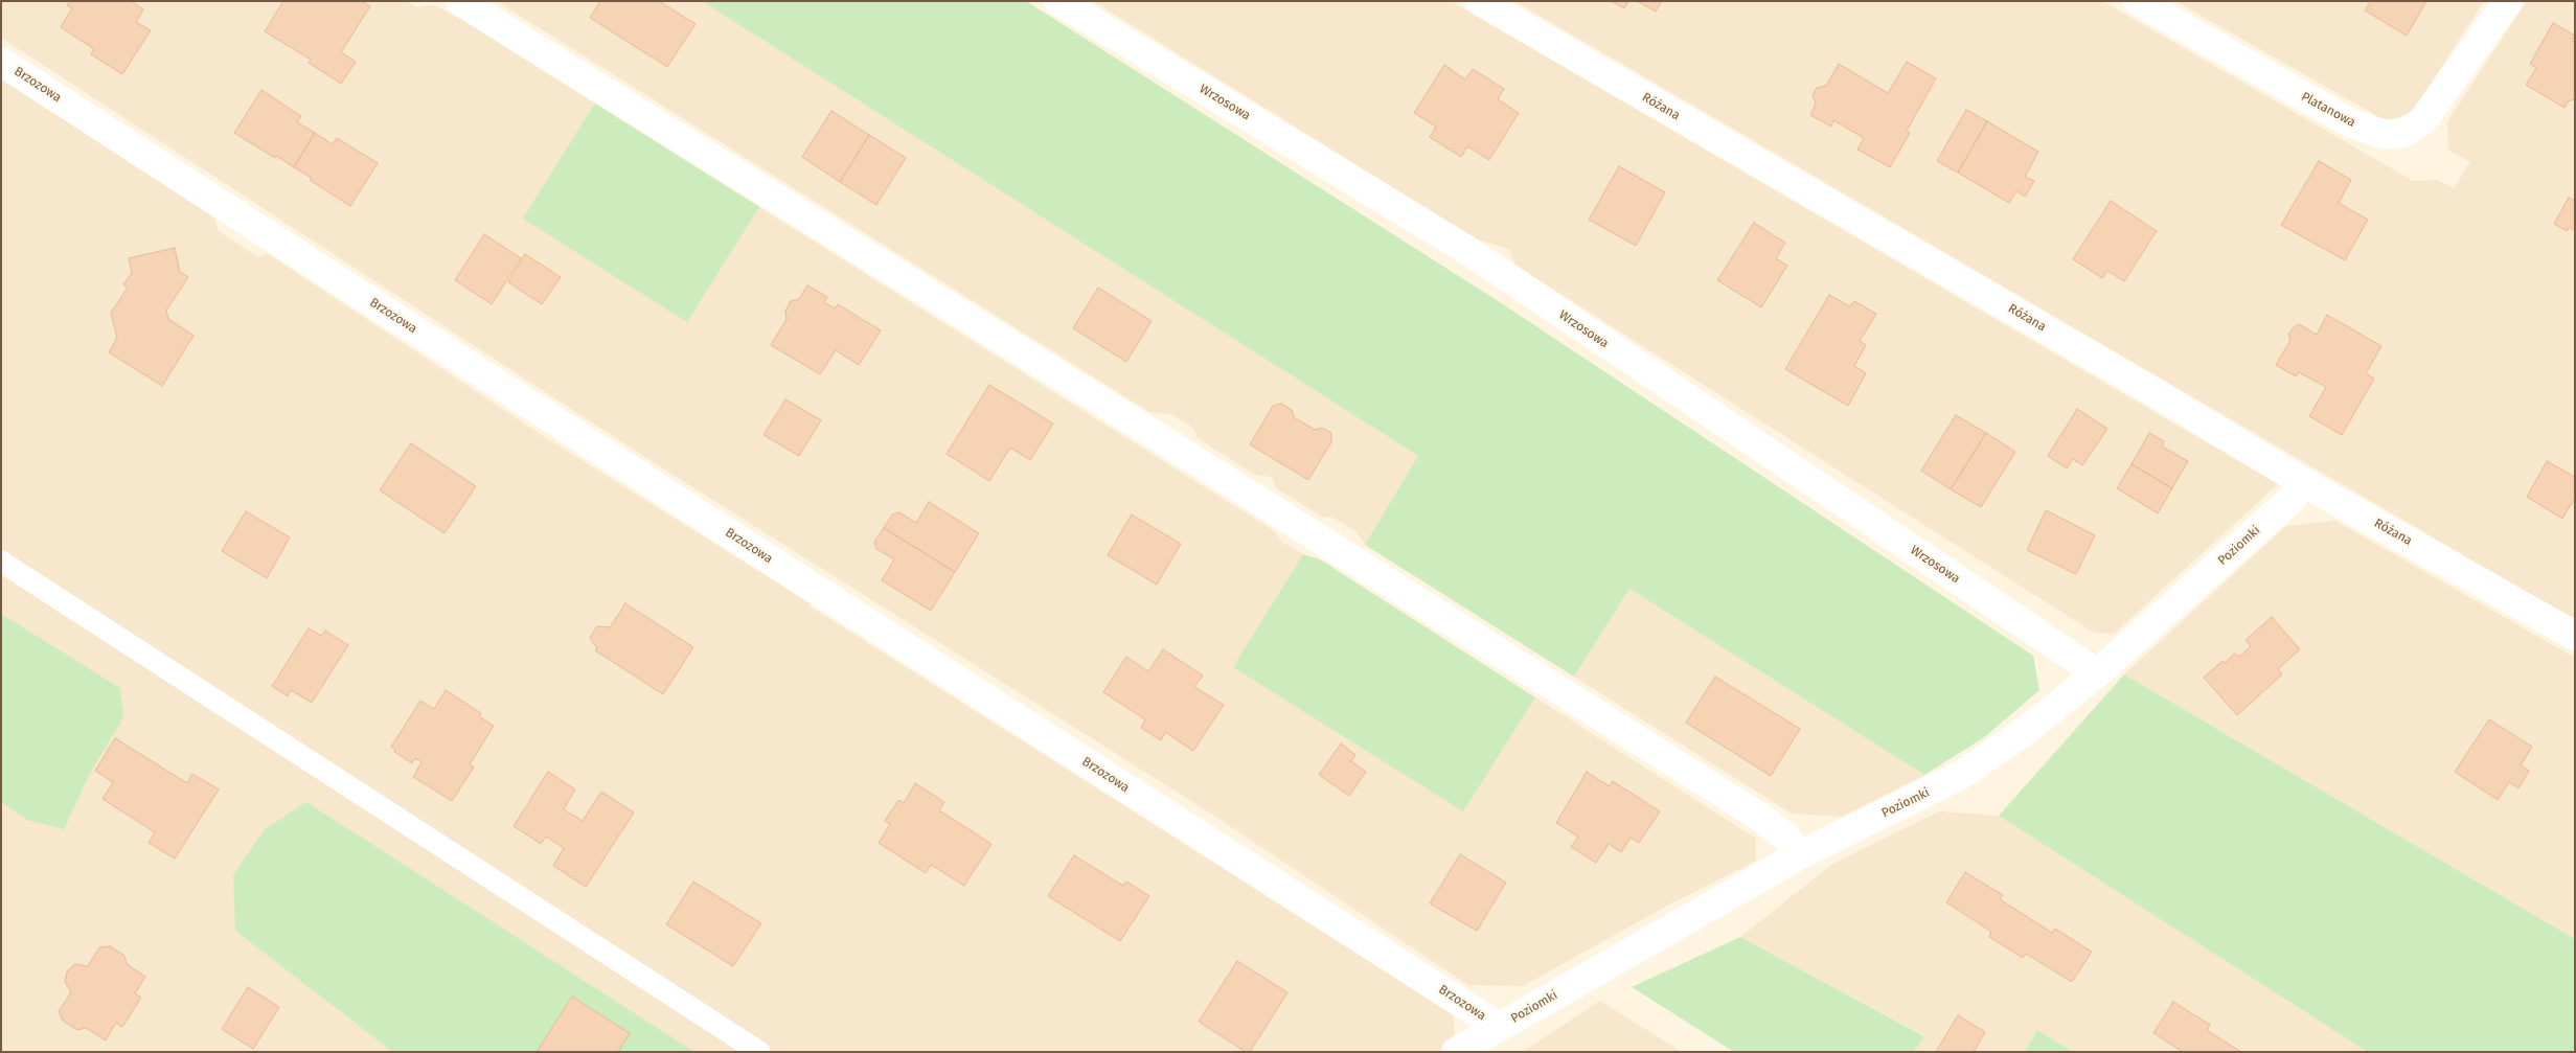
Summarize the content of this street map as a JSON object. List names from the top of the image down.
{
  "streets": {
    "street": [
      "Brzozowa",
      "Wrzosowa",
      "Różana",
      "Platanowa",
      "Poziomki"
    ]
  },
  "crossings": [
    ["Brzozowa", "Poziomki"],
    ["Wrzosowa", "Poziomki"],
    ["Różana", "Poziomki"]
  ]
}
